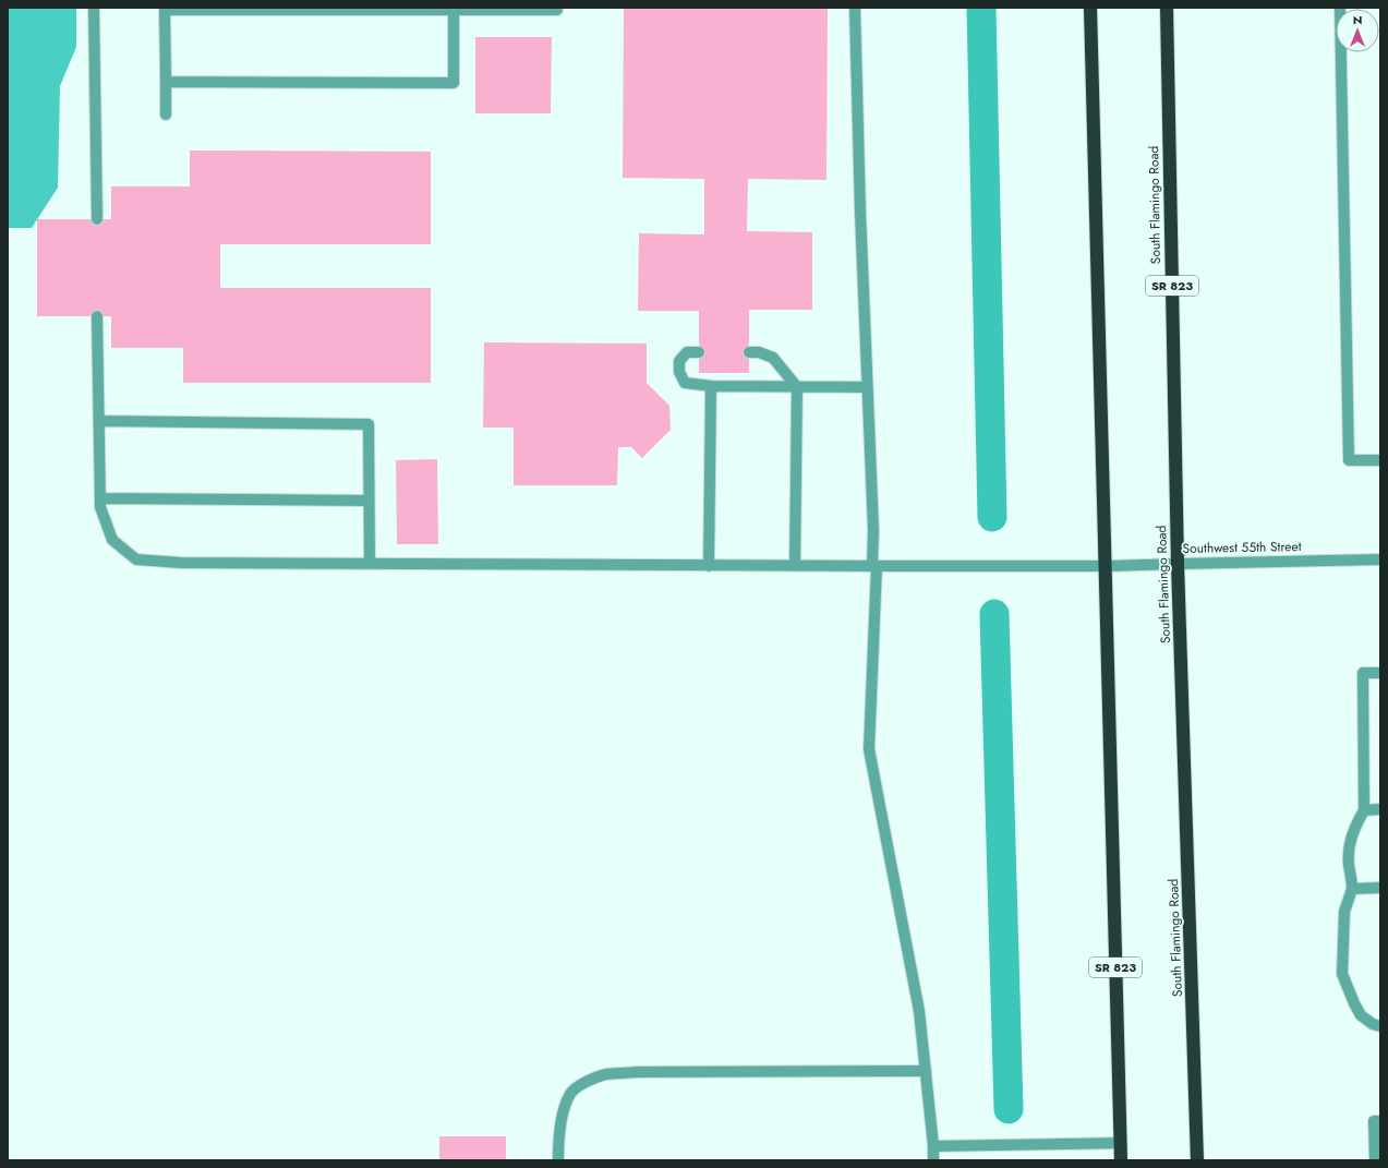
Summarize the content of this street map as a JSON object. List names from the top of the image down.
{
  "streets": {
    "highway": ["South Flamingo Road", "SR 823"],
    "street": ["Southwest 55th Street"]
  },
  "crossings": [
    ["South Flamingo Road", "Southwest 55th Street"],
    ["SR 823", "Southwest 55th Street"]
  ],
  "north": "top"
}
